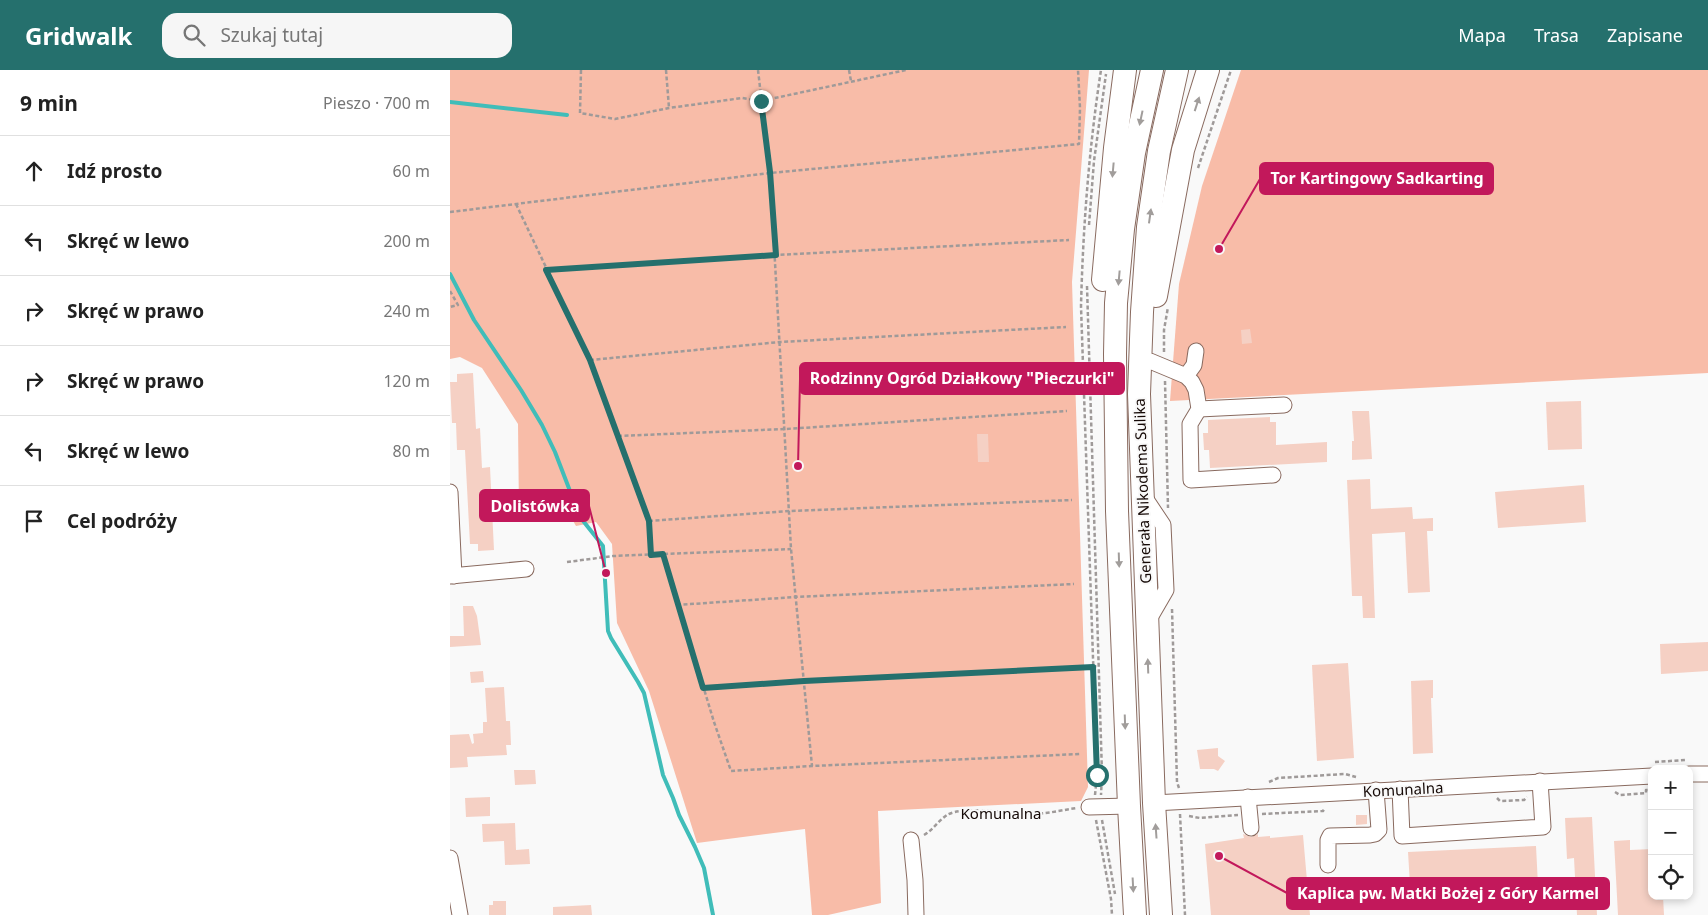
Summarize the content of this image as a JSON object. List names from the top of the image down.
{
  "streets": {
    "highway": ["Generała Nikodema Sulika"],
    "street": ["Komunalna"]
  },
  "crossings": [
    ["Generała Nikodema Sulika", "Komunalna"]
  ],
  "places": [
    "Tor Kartingowy Sadkarting",
    "Rodzinny Ogród Działkowy \"Pieczurki\"",
    "Dolistówka",
    "Kaplica pw. Matki Bożej z Góry Karmel"
  ],
  "page": {
    "header": "Gridwalk",
    "search": "Szukaj tutaj",
    "nav": ["Mapa", "Trasa", "Zapisane"],
    "heading": ["9 min", "Pieszo · 700 m"],
    "list": [
      ["Idź prosto", "60 m"],
      ["Skręć w lewo", "200 m"],
      ["Skręć w prawo", "240 m"],
      ["Skręć w prawo", "120 m"],
      ["Skręć w lewo", "80 m"],
      "Cel podróży"
    ],
    "map_buttons": ["+", "−"]
  }
}
